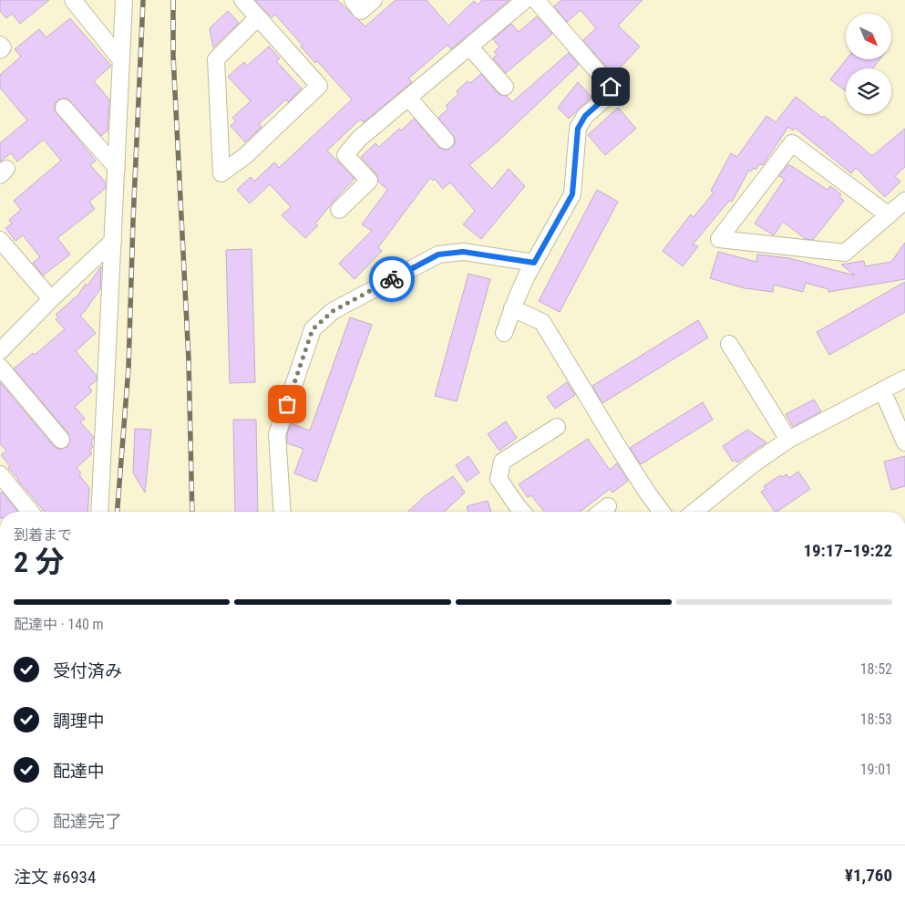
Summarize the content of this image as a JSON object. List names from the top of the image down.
{
  "north": "bottom right",
  "page": {
    "heading": ["2 分", "到着まで", "19:17–19:22"],
    "panel": ["注文 #6934", "¥1,760"],
    "bar": "配達中 · 140 m",
    "list": [
      ["受付済み", "18:52"],
      ["調理中", "18:53"],
      ["配達中", "19:01"],
      "配達完了"
    ]
  }
}
